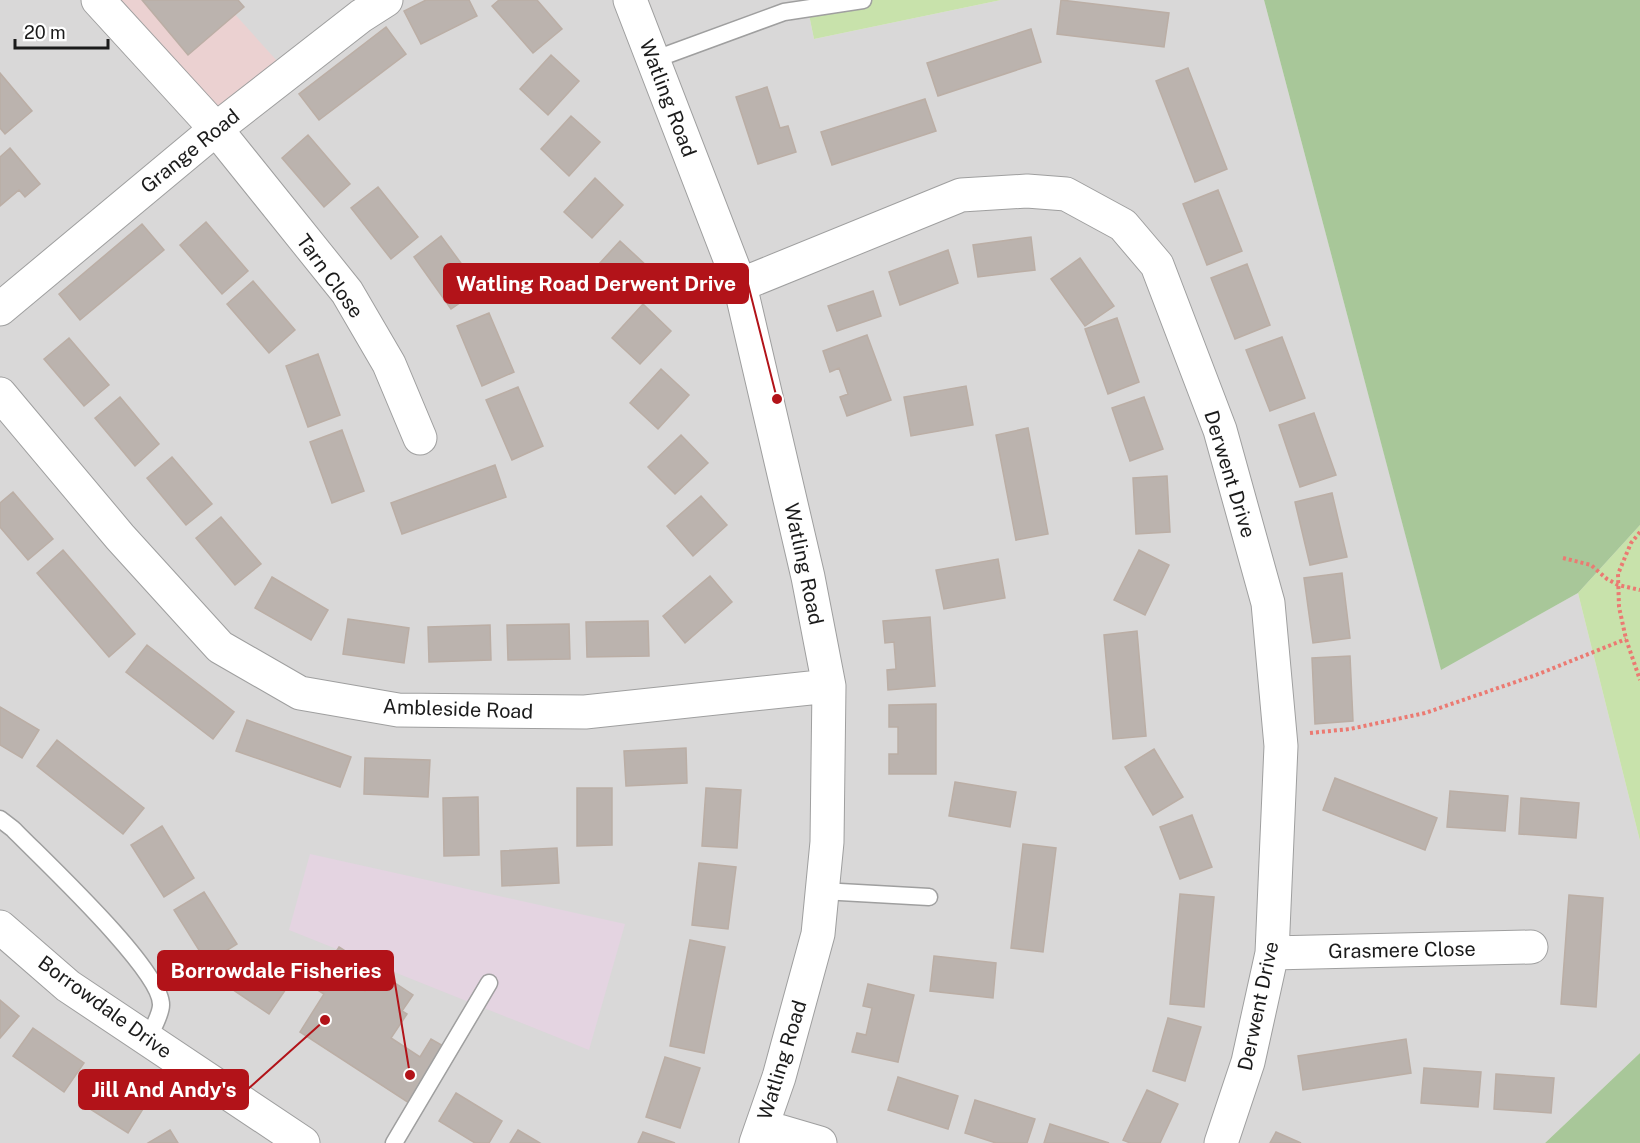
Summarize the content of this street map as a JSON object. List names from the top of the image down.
{
  "streets": {
    "street": [
      "Watling Road",
      "Grange Road",
      "Tarn Close",
      "Derwent Drive",
      "Ambleside Road",
      "Grasmere Close",
      "Borrowdale Drive"
    ]
  },
  "crossings": [
    ["Watling Road", "Derwent Drive"],
    ["Watling Road", "Ambleside Road"],
    ["Grange Road", "Tarn Close"],
    ["Derwent Drive", "Grasmere Close"]
  ],
  "places": ["Watling Road Derwent Drive", "Jill And Andy's", "Borrowdale Fisheries"],
  "scale_bar": "20 m"
}
